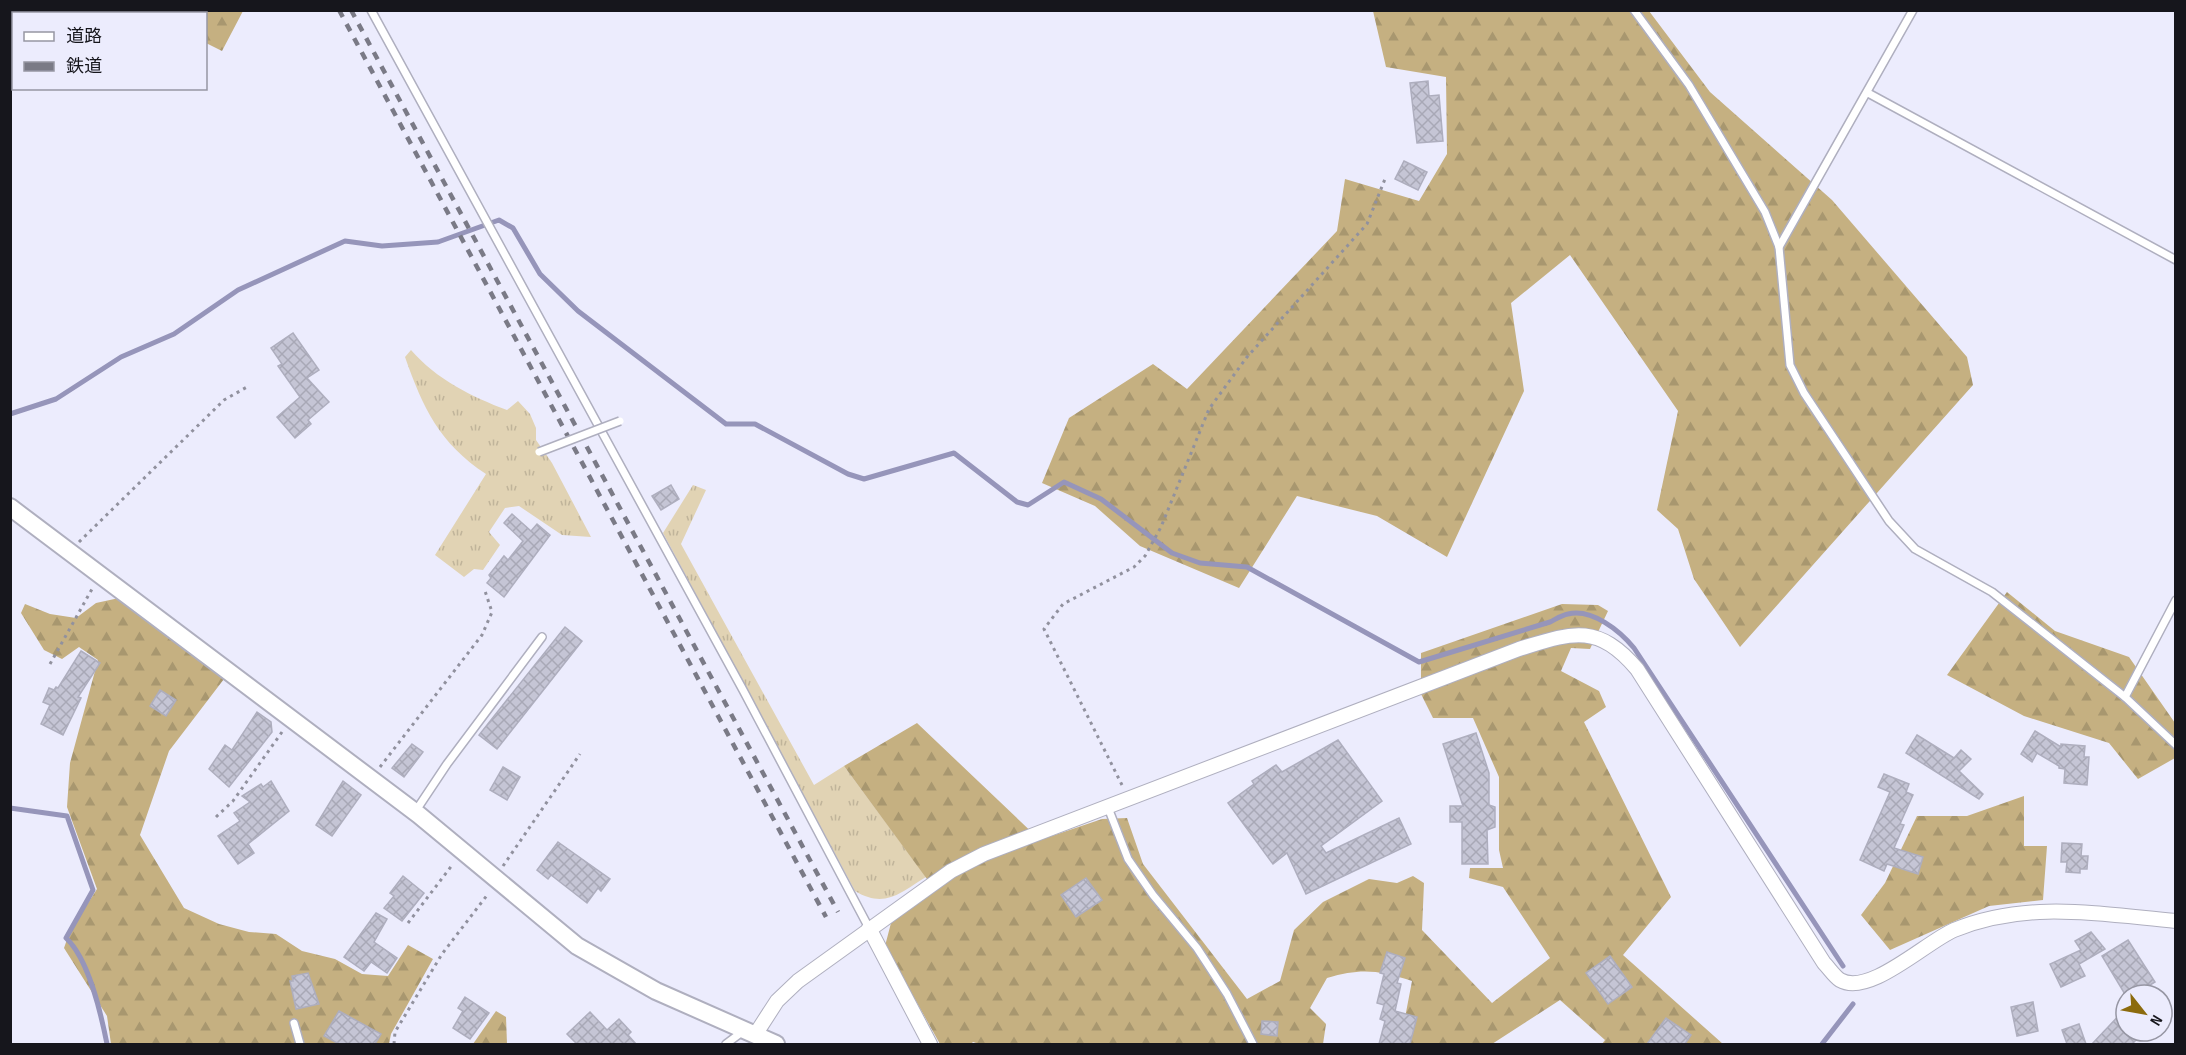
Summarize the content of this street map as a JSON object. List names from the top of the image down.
{
  "legend": ["道路", "鉄道"],
  "north": "bottom right"
}
